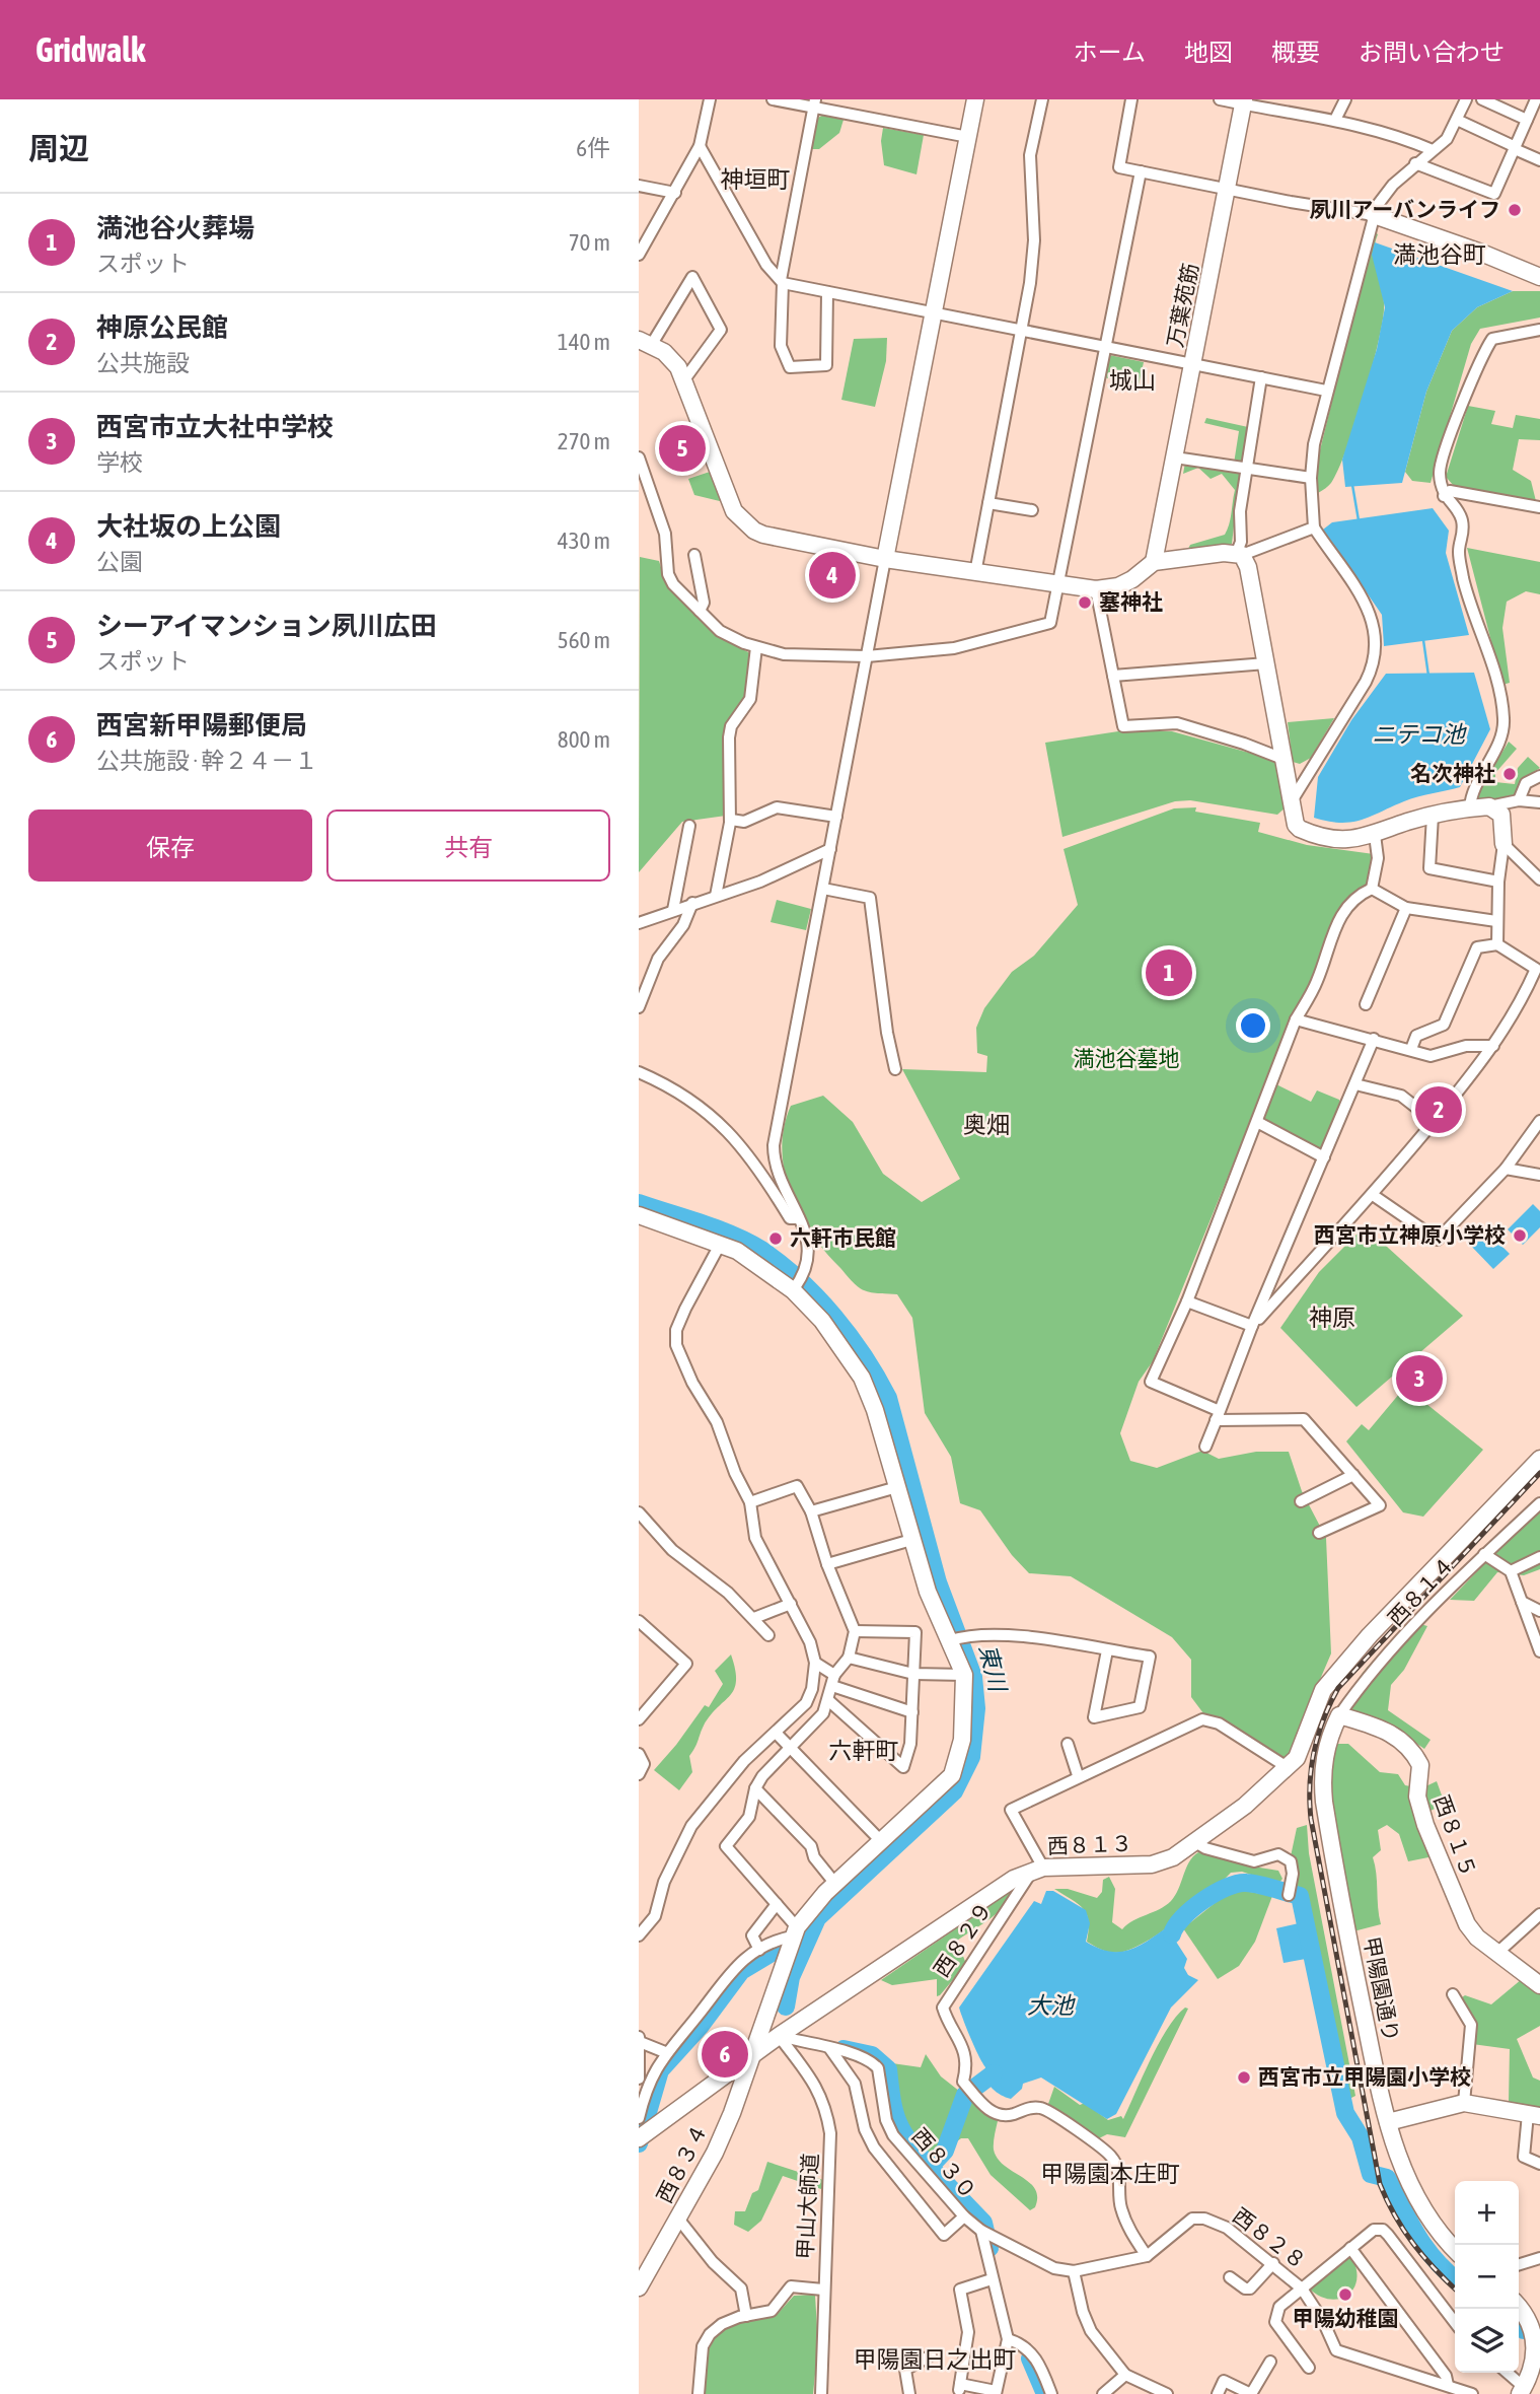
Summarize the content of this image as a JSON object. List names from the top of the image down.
{
  "streets": {
    "street": [
      "万葉苑筋",
      "西８１４",
      "西８１５",
      "西８１３",
      "西８２９",
      "甲陽園通り",
      "西８３４",
      "西８３０",
      "甲山大師道",
      "西８２８"
    ]
  },
  "crossings": [
    ["西８１４", "西８１５"],
    ["西８１４", "甲陽園通り"],
    ["西８１５", "甲陽園通り"],
    ["西８１３", "西８２９"],
    ["西８１３", "西８３４"],
    ["西８１３", "西８３０"],
    ["西８１３", "甲山大師道"],
    ["西８２９", "西８２８"],
    ["西８３０", "甲山大師道"],
    ["西８３０", "西８２８"]
  ],
  "districts": [
    "神垣町",
    "満池谷町",
    "城山",
    "奥畑",
    "神原",
    "六軒町",
    "甲陽園本庄町",
    "甲陽園日之出町"
  ],
  "water": ["ニテコ池", "東川", "大池"],
  "parks": ["満池谷墓地"],
  "places": [
    "夙川アーバンライフ",
    "塞神社",
    "名次神社",
    "西宮市立神原小学校",
    "六軒市民館",
    "西宮市立甲陽園小学校",
    "甲陽幼稚園"
  ],
  "page": {
    "header": "Gridwalk",
    "nav": [
      "ホーム",
      "地図",
      "概要",
      "お問い合わせ"
    ],
    "heading": ["周辺", "6件"],
    "list": [
      {
        "mark": "1",
        "name": "満池谷火葬場",
        "note": "スポット",
        "value": "70 m"
      },
      {
        "mark": "2",
        "name": "神原公民館",
        "note": "公共施設",
        "value": "140 m"
      },
      {
        "mark": "3",
        "name": "西宮市立大社中学校",
        "note": "学校",
        "value": "270 m"
      },
      {
        "mark": "4",
        "name": "大社坂の上公園",
        "note": "公園",
        "value": "430 m"
      },
      {
        "mark": "5",
        "name": "シーアイマンション夙川広田",
        "note": "スポット",
        "value": "560 m"
      },
      {
        "mark": "6",
        "name": "西宮新甲陽郵便局",
        "note": "公共施設 · 幹２４－１",
        "value": "800 m"
      }
    ],
    "pins": [
      "5",
      "4",
      "1",
      "2",
      "3",
      "6"
    ],
    "buttons": ["保存", "共有"],
    "map_buttons": ["+", "−"]
  }
}
